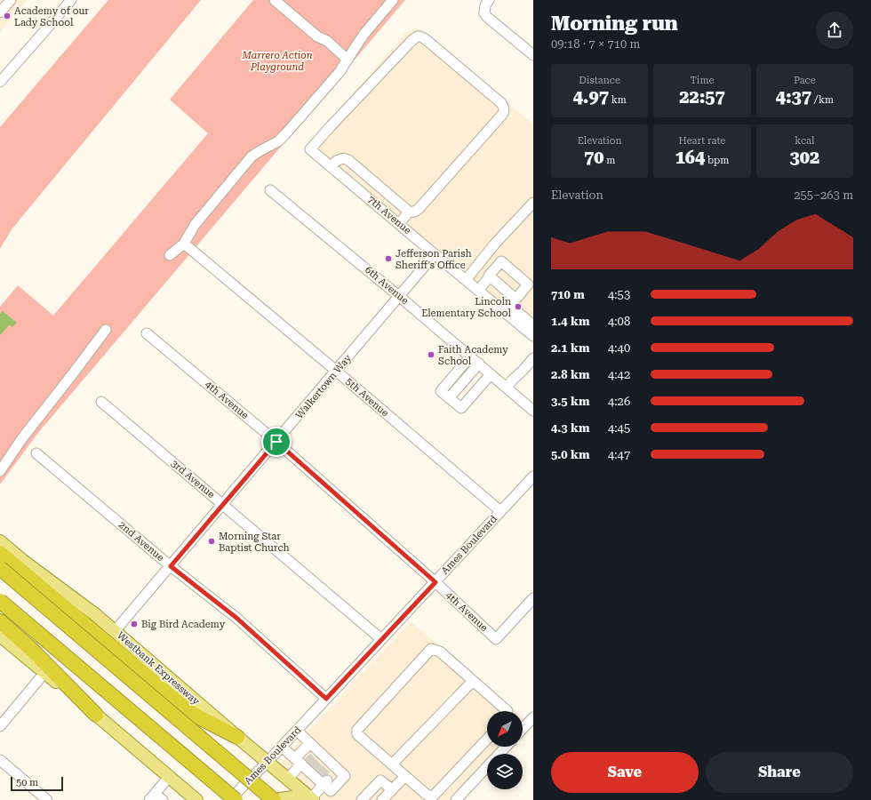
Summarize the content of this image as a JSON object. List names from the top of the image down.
{
  "streets": {
    "main road": ["Westbank Expressway"],
    "street": [
      "7th Avenue",
      "6th Avenue",
      "Walkertown Way",
      "5th Avenue",
      "4th Avenue",
      "3rd Avenue",
      "2nd Avenue",
      "Ames Boulevard"
    ]
  },
  "crossings": [
    ["7th Avenue", "Walkertown Way"],
    ["6th Avenue", "Walkertown Way"],
    ["Walkertown Way", "5th Avenue"],
    ["Walkertown Way", "4th Avenue"],
    ["Walkertown Way", "3rd Avenue"],
    ["Walkertown Way", "2nd Avenue"],
    ["Walkertown Way", "Westbank Expressway"],
    ["5th Avenue", "Ames Boulevard"],
    ["4th Avenue", "Ames Boulevard"],
    ["3rd Avenue", "Ames Boulevard"],
    ["2nd Avenue", "Ames Boulevard"],
    ["Ames Boulevard", "Westbank Expressway"]
  ],
  "parks": ["Marrero Action Playground"],
  "places": [
    "Academy of our Lady School",
    "Jefferson Parish Sheriff's Office",
    "Lincoln Elementary School",
    "Faith Academy School",
    "Morning Star Baptist Church",
    "Big Bird Academy"
  ],
  "scale_bar": "50 m",
  "north": "bottom left",
  "page": {
    "heading": ["Morning run", "09:18 · 7 × 710 m"],
    "stats": [
      ["Distance", "4.97 km"],
      ["Time", "22:57"],
      ["Pace", "4:37 /km"],
      ["Elevation", "70 m"],
      ["Heart rate", "164 bpm"],
      ["kcal", "302"]
    ],
    "chart": ["Elevation", "255–263 m"],
    "list": [
      {
        "name": "710 m",
        "note": "4:53"
      },
      {
        "name": "1.4 km",
        "note": "4:08"
      },
      {
        "name": "2.1 km",
        "note": "4:40"
      },
      {
        "name": "2.8 km",
        "note": "4:42"
      },
      {
        "name": "3.5 km",
        "note": "4:26"
      },
      {
        "name": "4.3 km",
        "note": "4:45"
      },
      {
        "name": "5.0 km",
        "note": "4:47"
      }
    ],
    "buttons": ["Save", "Share"],
    "scale": "50 m"
  }
}
